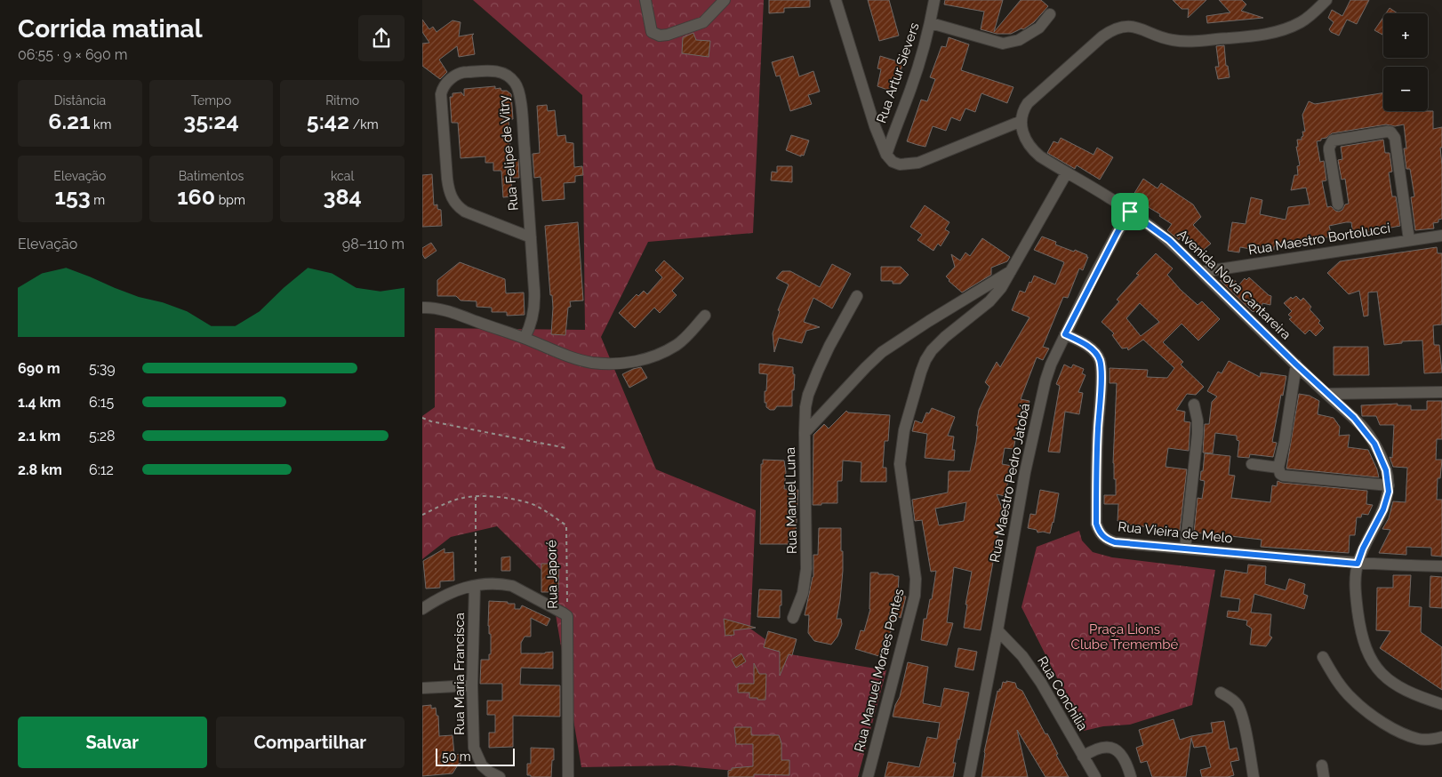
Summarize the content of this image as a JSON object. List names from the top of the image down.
{
  "streets": {
    "street": [
      "Rua Artur Sievers",
      "Rua Felipe de Vitry",
      "Rua Maestro Bortolucci",
      "Avenida Nova Cantareira",
      "Rua Maestro Pedro Jatobá",
      "Rua Manuel Luna",
      "Rua Vieira de Melo",
      "Rua Japoré",
      "Rua Manuel Moraes Pontes",
      "Rua Maria Francisca",
      "Rua Conchilia"
    ]
  },
  "crossings": [
    ["Rua Maestro Bortolucci", "Avenida Nova Cantareira"],
    ["Avenida Nova Cantareira", "Rua Maestro Pedro Jatobá"],
    ["Avenida Nova Cantareira", "Rua Vieira de Melo"],
    ["Avenida Nova Cantareira", "Rua Manuel Moraes Pontes"],
    ["Rua Maestro Pedro Jatobá", "Rua Vieira de Melo"],
    ["Rua Maestro Pedro Jatobá", "Rua Conchilia"],
    ["Rua Manuel Luna", "Rua Manuel Moraes Pontes"]
  ],
  "parks": ["Praça Lions Clube Tremembé"],
  "scale_bar": "50 m",
  "page": {
    "heading": ["Corrida matinal", "06:55 · 9 × 690 m"],
    "map_buttons": ["+", "−"],
    "stats": [
      ["Distância", "6.21 km"],
      ["Tempo", "35:24"],
      ["Ritmo", "5:42 /km"],
      ["Elevação", "153 m"],
      ["Batimentos", "160 bpm"],
      ["kcal", "384"]
    ],
    "chart": ["Elevação", "98–110 m"],
    "list": [
      {
        "name": "690 m",
        "note": "5:39"
      },
      {
        "name": "1.4 km",
        "note": "6:15"
      },
      {
        "name": "2.1 km",
        "note": "5:28"
      },
      {
        "name": "2.8 km",
        "note": "6:12"
      }
    ],
    "buttons": ["Salvar", "Compartilhar"],
    "scale": "50 m"
  }
}
